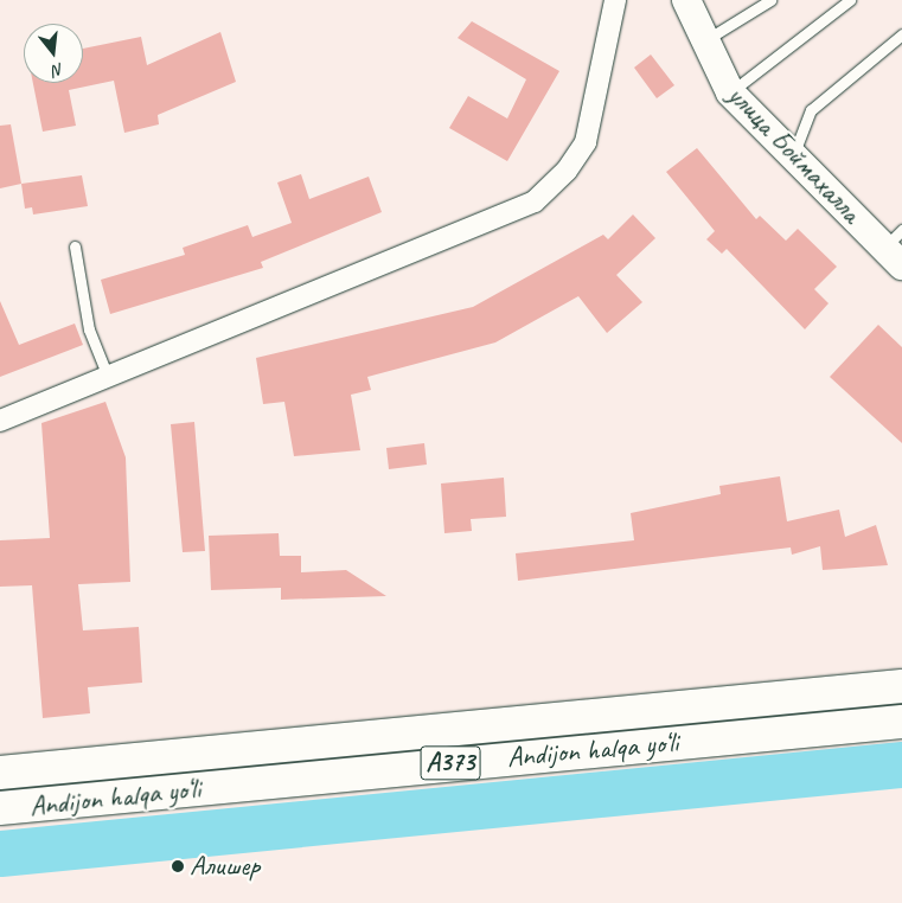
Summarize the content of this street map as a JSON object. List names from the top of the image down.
{
  "streets": {
    "highway": ["Andijon halqa yo‘li", "A373"],
    "main road": ["улица Боймахалла"]
  },
  "places": ["Алишер"],
  "north": "bottom"
}
